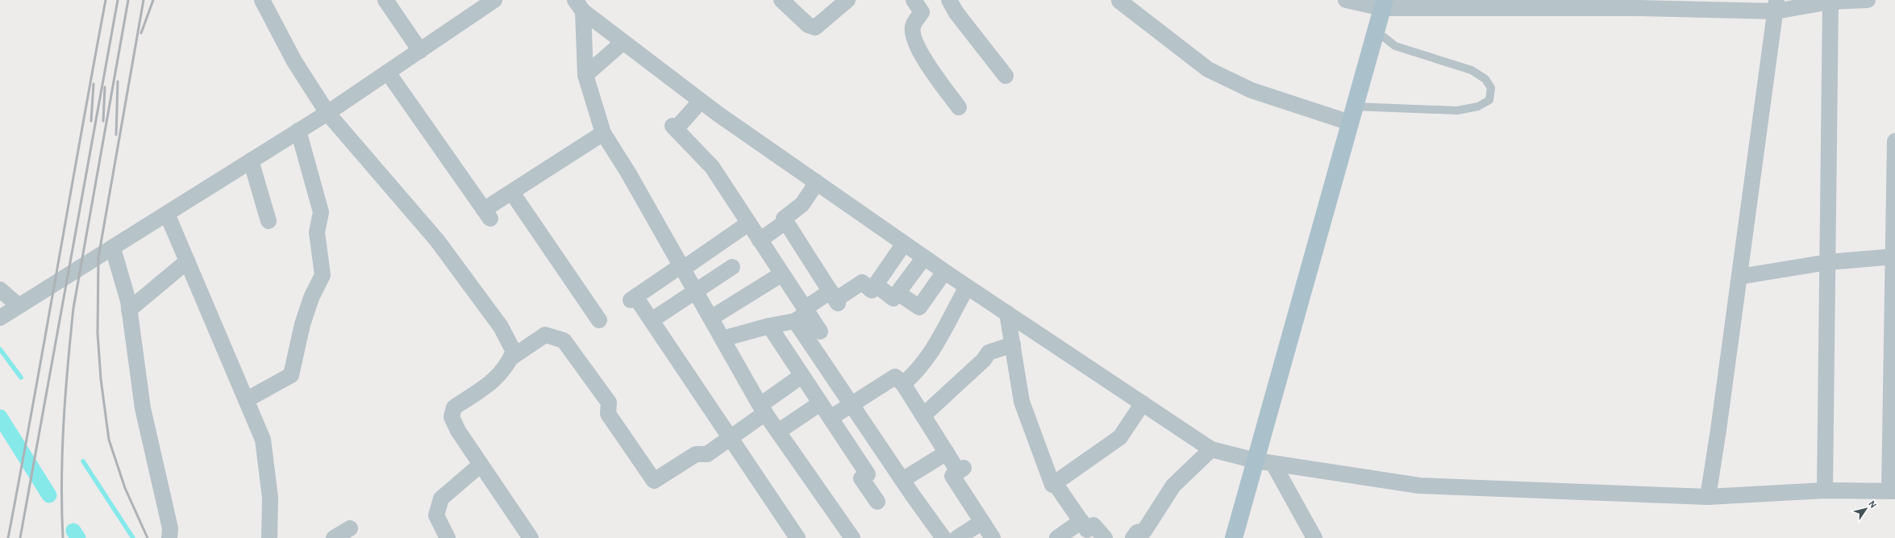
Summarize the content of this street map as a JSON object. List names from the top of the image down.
{
  "north": "top right"
}
